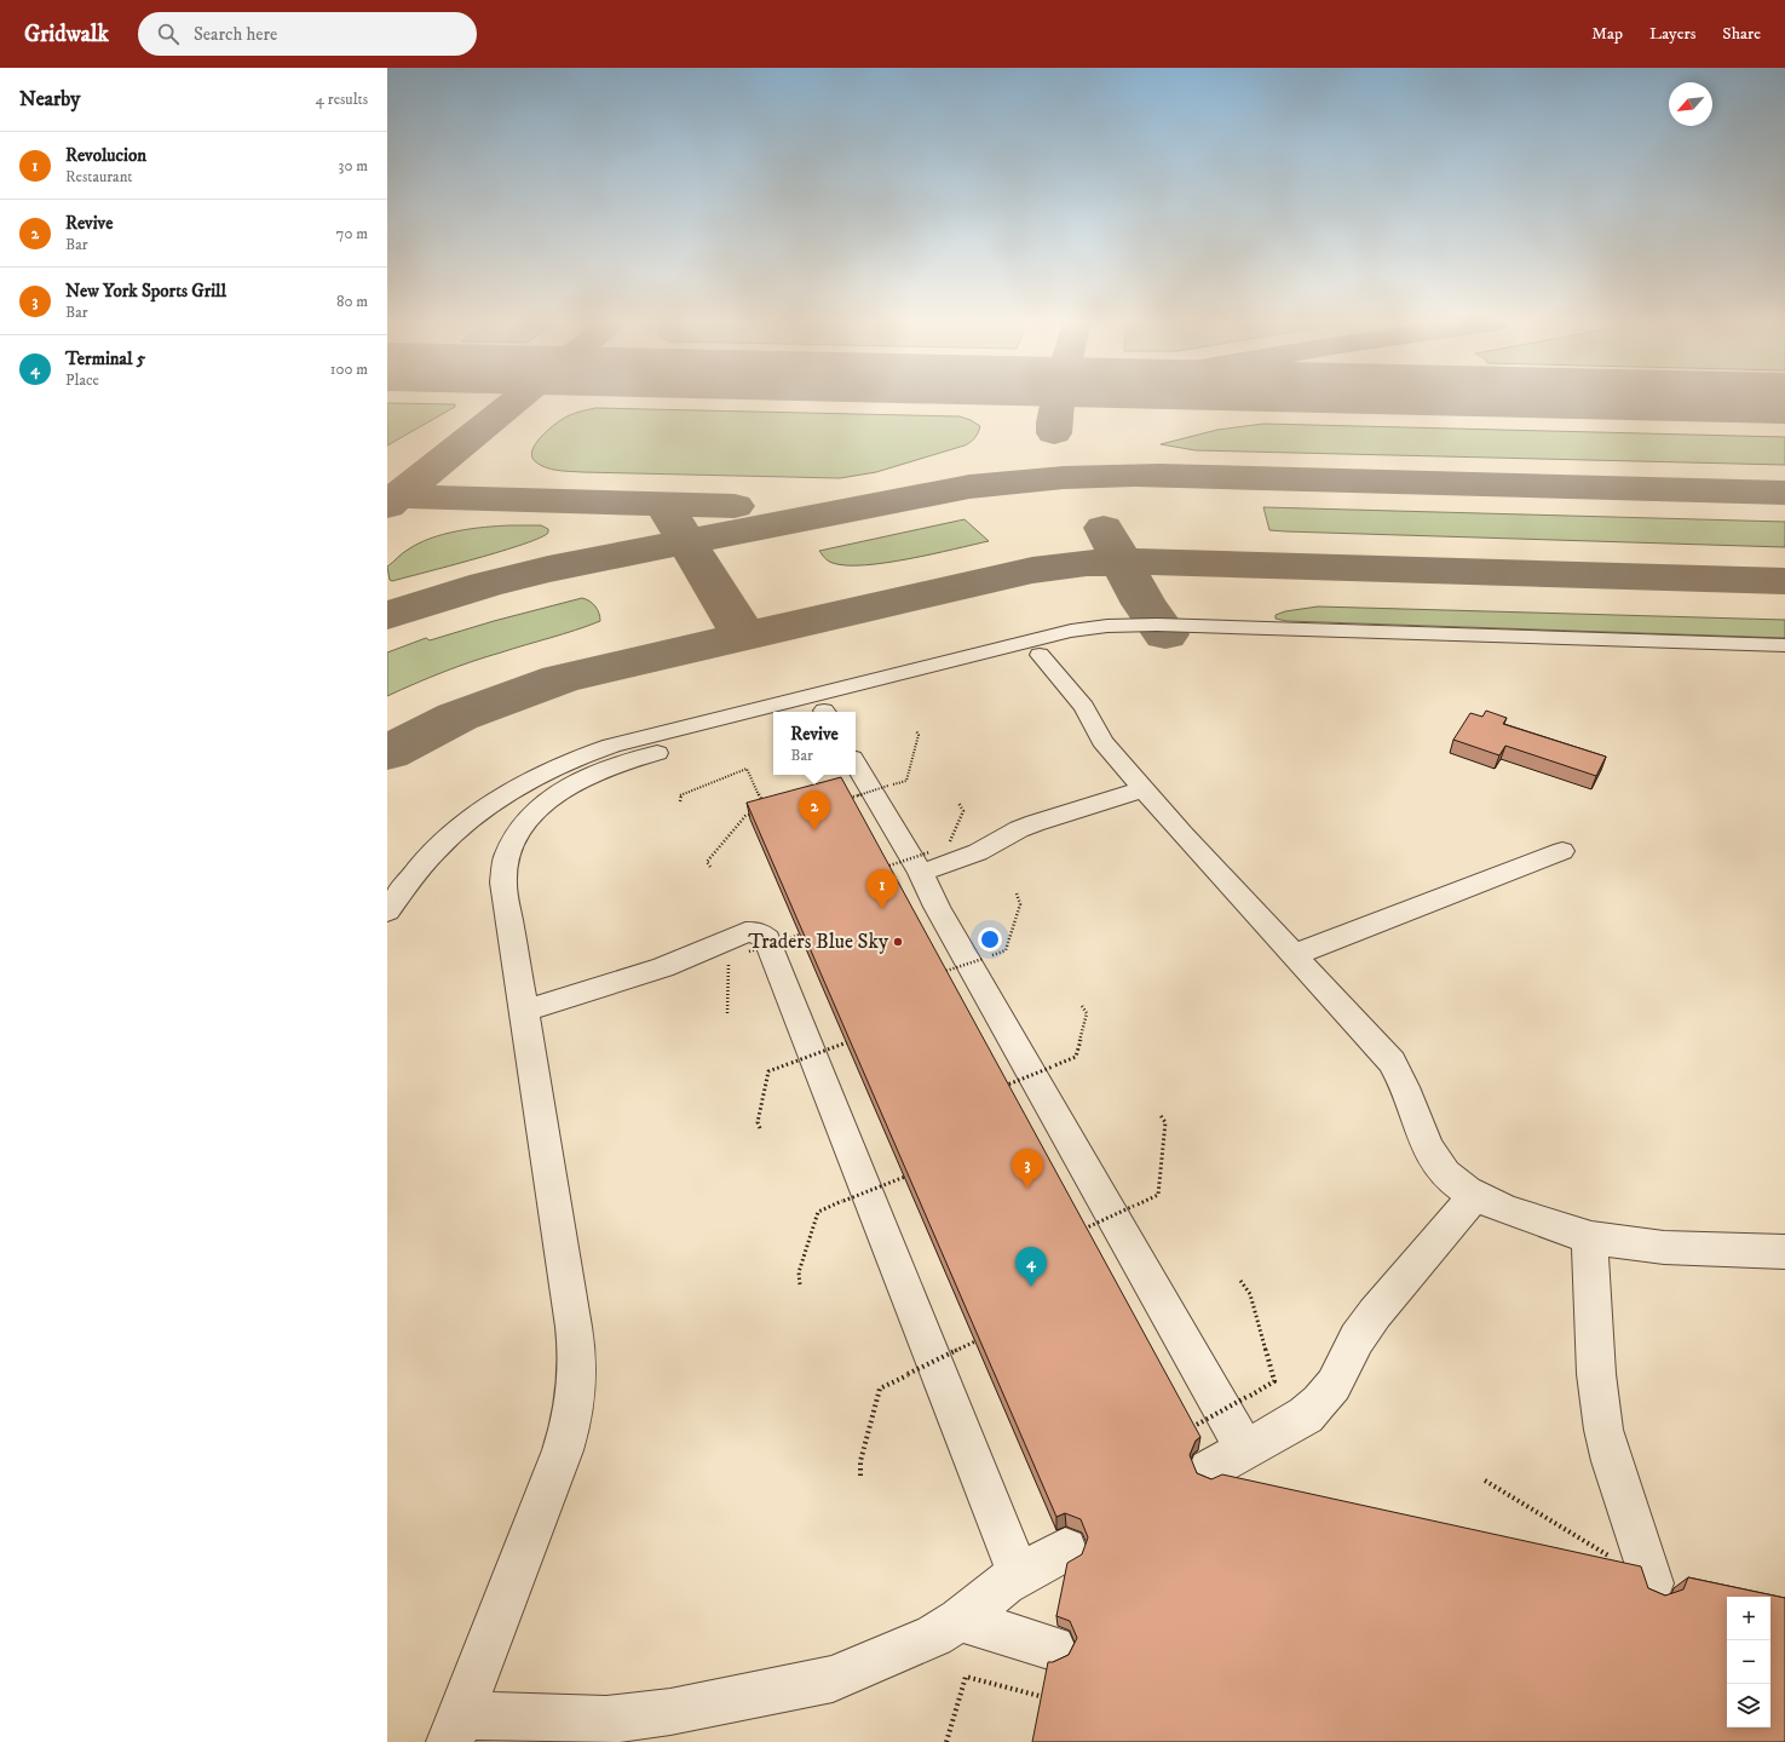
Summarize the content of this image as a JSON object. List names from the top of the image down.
{
  "places": ["Traders Blue Sky"],
  "north": "bottom left",
  "page": {
    "header": "Gridwalk",
    "search": "Search here",
    "nav": ["Map", "Layers", "Share"],
    "heading": ["Nearby", "4 results"],
    "list": [
      {
        "mark": "1",
        "name": "Revolucion",
        "note": "Restaurant",
        "value": "30 m"
      },
      {
        "mark": "2",
        "name": "Revive",
        "note": "Bar",
        "value": "70 m"
      },
      {
        "mark": "3",
        "name": "New York Sports Grill",
        "note": "Bar",
        "value": "80 m"
      },
      {
        "mark": "4",
        "name": "Terminal 5",
        "note": "Place",
        "value": "100 m"
      }
    ],
    "popup": ["Revive", "Bar"],
    "pins": [
      "2",
      "1",
      "3",
      "4"
    ],
    "map_buttons": ["+", "−"]
  }
}
